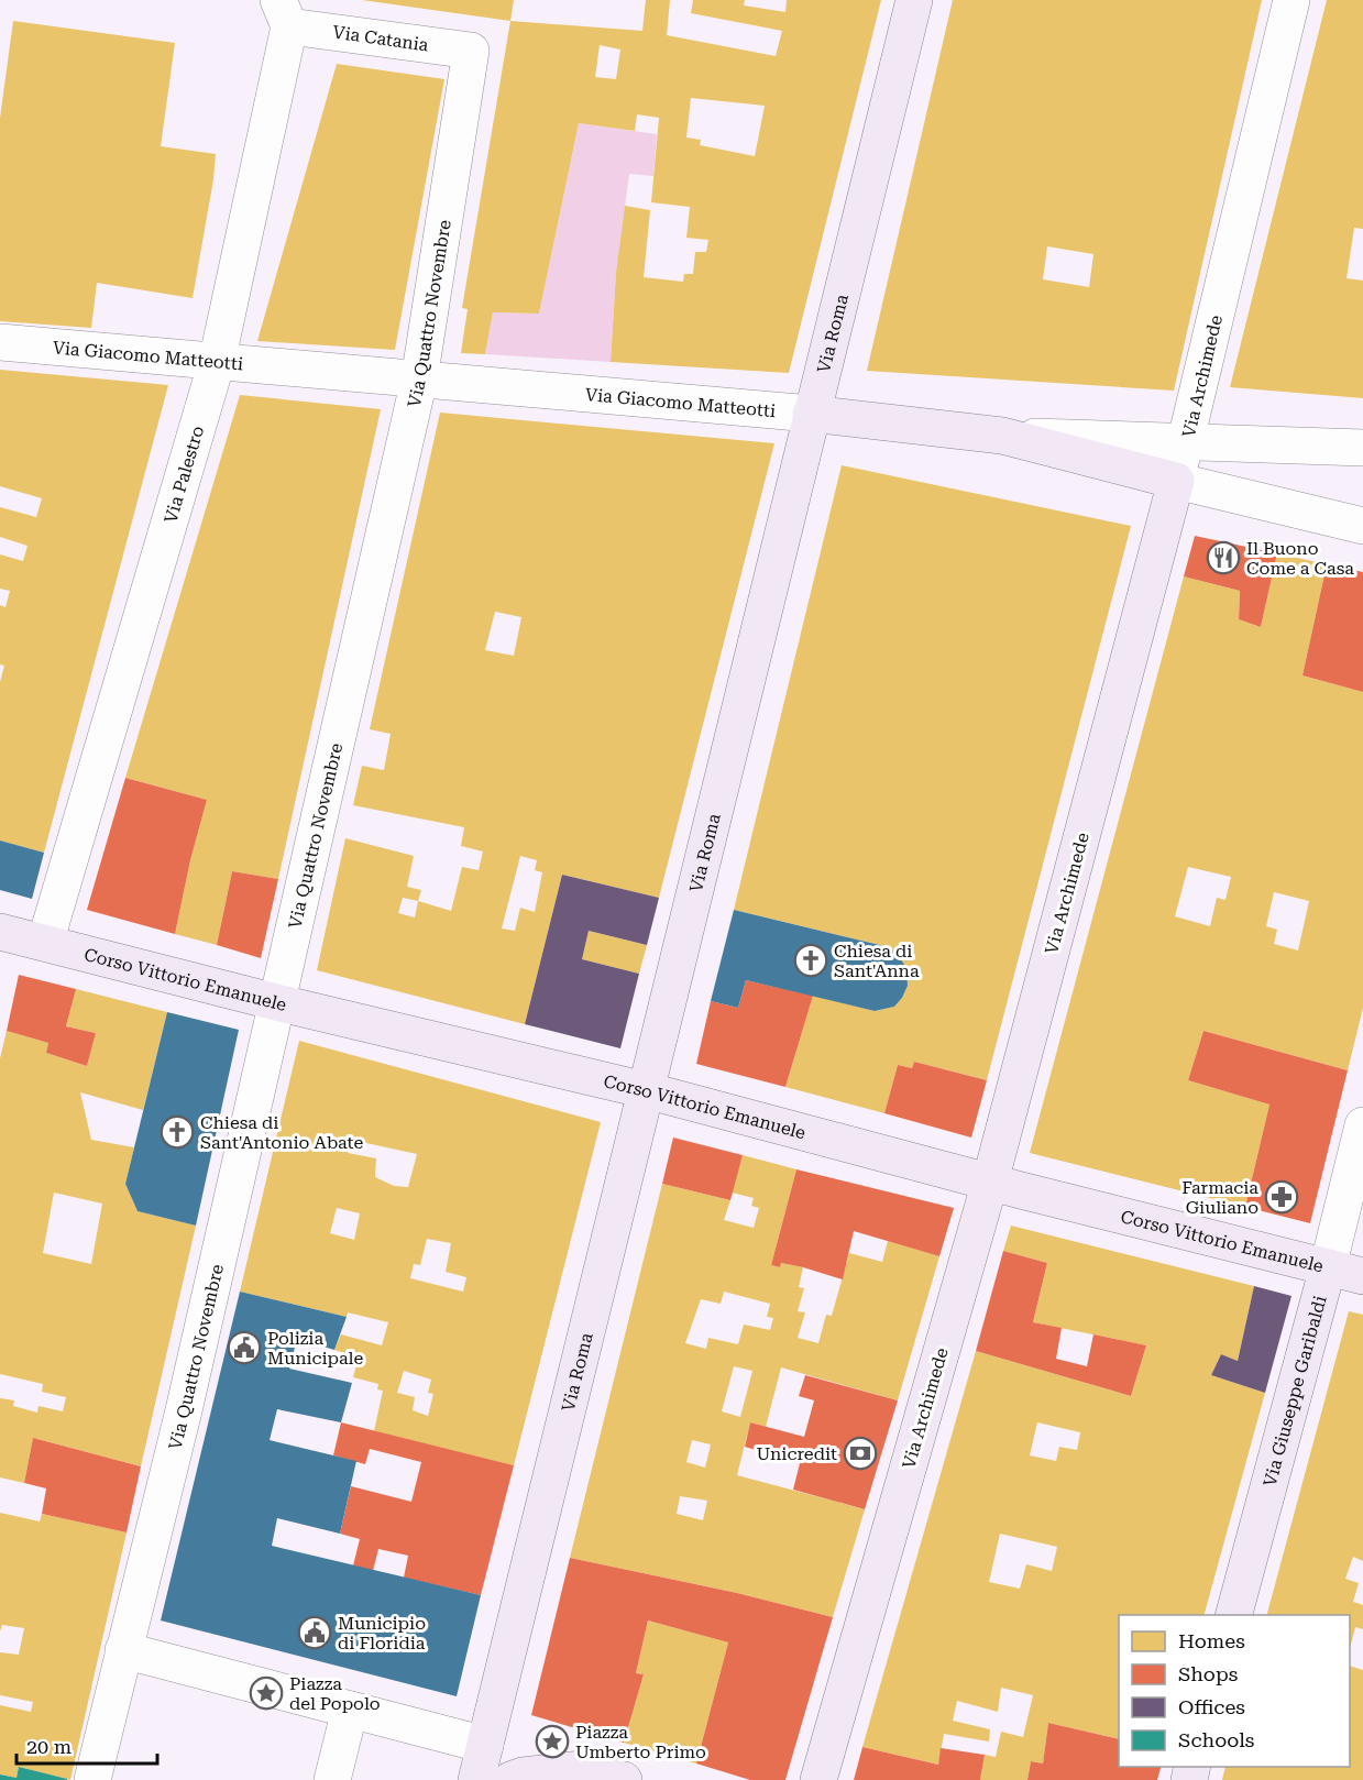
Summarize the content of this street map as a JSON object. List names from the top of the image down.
{
  "streets": {
    "main road": [
      "Via Roma",
      "Via Giacomo Matteotti",
      "Via Archimede",
      "Corso Vittorio Emanuele",
      "Via Giuseppe Garibaldi"
    ],
    "street": ["Via Catania", "Via Quattro Novembre", "Via Palestro"]
  },
  "crossings": [
    ["Via Catania", "Via Quattro Novembre"],
    ["Via Catania", "Via Palestro"],
    ["Via Quattro Novembre", "Via Giacomo Matteotti"],
    ["Via Quattro Novembre", "Corso Vittorio Emanuele"],
    ["Via Roma", "Via Giacomo Matteotti"],
    ["Via Roma", "Corso Vittorio Emanuele"],
    ["Via Giacomo Matteotti", "Via Archimede"],
    ["Via Giacomo Matteotti", "Via Palestro"],
    ["Via Archimede", "Corso Vittorio Emanuele"],
    ["Via Palestro", "Corso Vittorio Emanuele"],
    ["Corso Vittorio Emanuele", "Via Giuseppe Garibaldi"]
  ],
  "places": {
    "restaurant": ["Il Buono Come a Casa"],
    "church": ["Chiesa di Sant'Anna", "Chiesa di Sant'Antonio Abate"],
    "pharmacy": ["Farmacia Giuliano"],
    "public building": ["Polizia Municipale", "Municipio di Floridia"],
    "bank": ["Unicredit"],
    "place": ["Piazza del Popolo", "Piazza Umberto Primo"]
  },
  "legend": [
    "Homes",
    "Shops",
    "Offices",
    "Schools"
  ],
  "scale_bar": "20 m"
}
